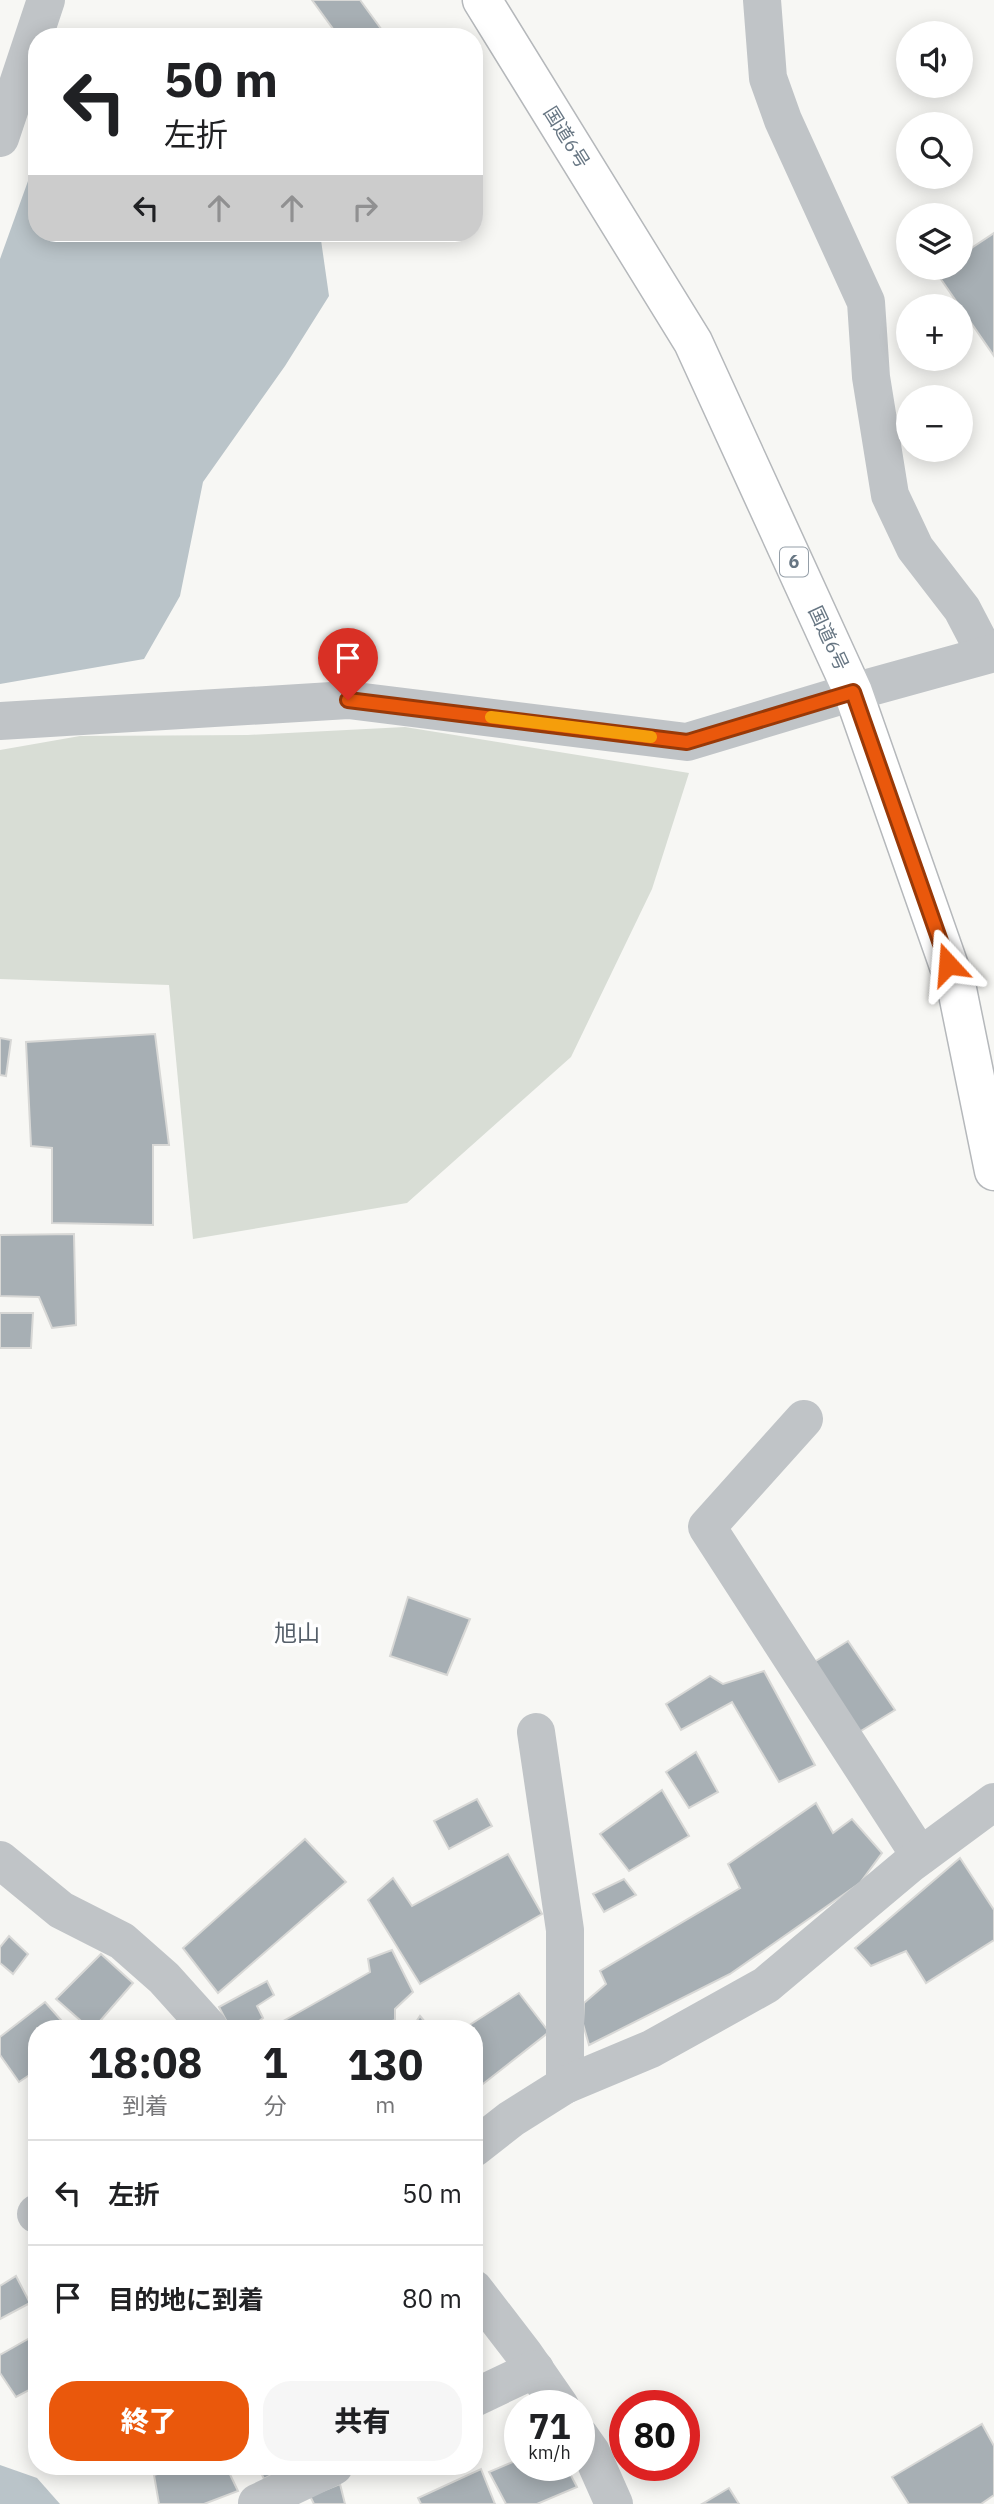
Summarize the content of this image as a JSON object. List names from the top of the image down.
{
  "streets": {
    "highway": ["国道6号", "6"]
  },
  "districts": ["旭山"],
  "page": {
    "map_buttons": ["+", "−"],
    "turn": ["50 m", "左折"],
    "eta": [
      "18:08",
      "到着",
      "1",
      "分",
      "130",
      "m"
    ],
    "list": [
      {
        "name": "左折",
        "value": "50 m"
      },
      {
        "name": "目的地に到着",
        "value": "80 m"
      }
    ],
    "buttons": ["終了", "共有"],
    "speed": "71 km/h",
    "limit": "80"
  }
}
